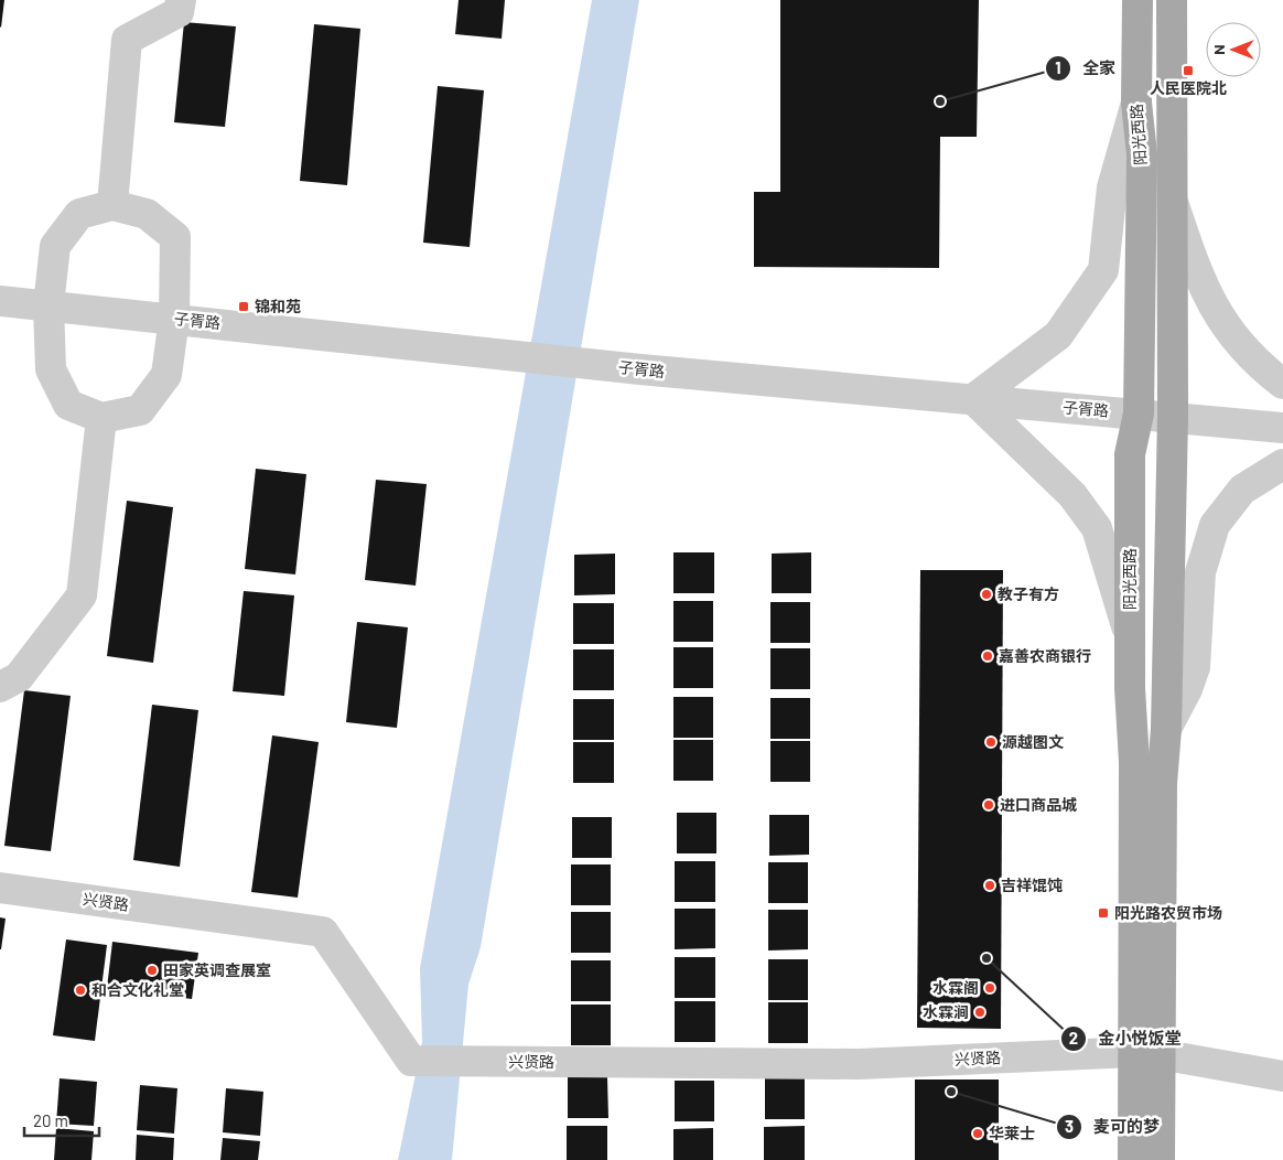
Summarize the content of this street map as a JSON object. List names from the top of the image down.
{
  "streets": {
    "main road": ["阳光西路"],
    "street": ["子胥路", "兴贤路"]
  },
  "crossings": [
    ["阳光西路", "子胥路"],
    ["阳光西路", "兴贤路"]
  ],
  "places": {
    "transit": ["人民医院北", "锦和苑", "阳光路农贸市场"],
    "other": [
      "全家",
      "教子有方",
      "嘉善农商银行",
      "源越图文",
      "进口商品城",
      "吉祥馄饨",
      "金小悦饭堂",
      "田家英调查展室",
      "水霖阁",
      "和合文化礼堂",
      "水霖涧",
      "麦可的梦",
      "华莱士"
    ]
  },
  "scale_bar": "20 m",
  "north": "left"
}
